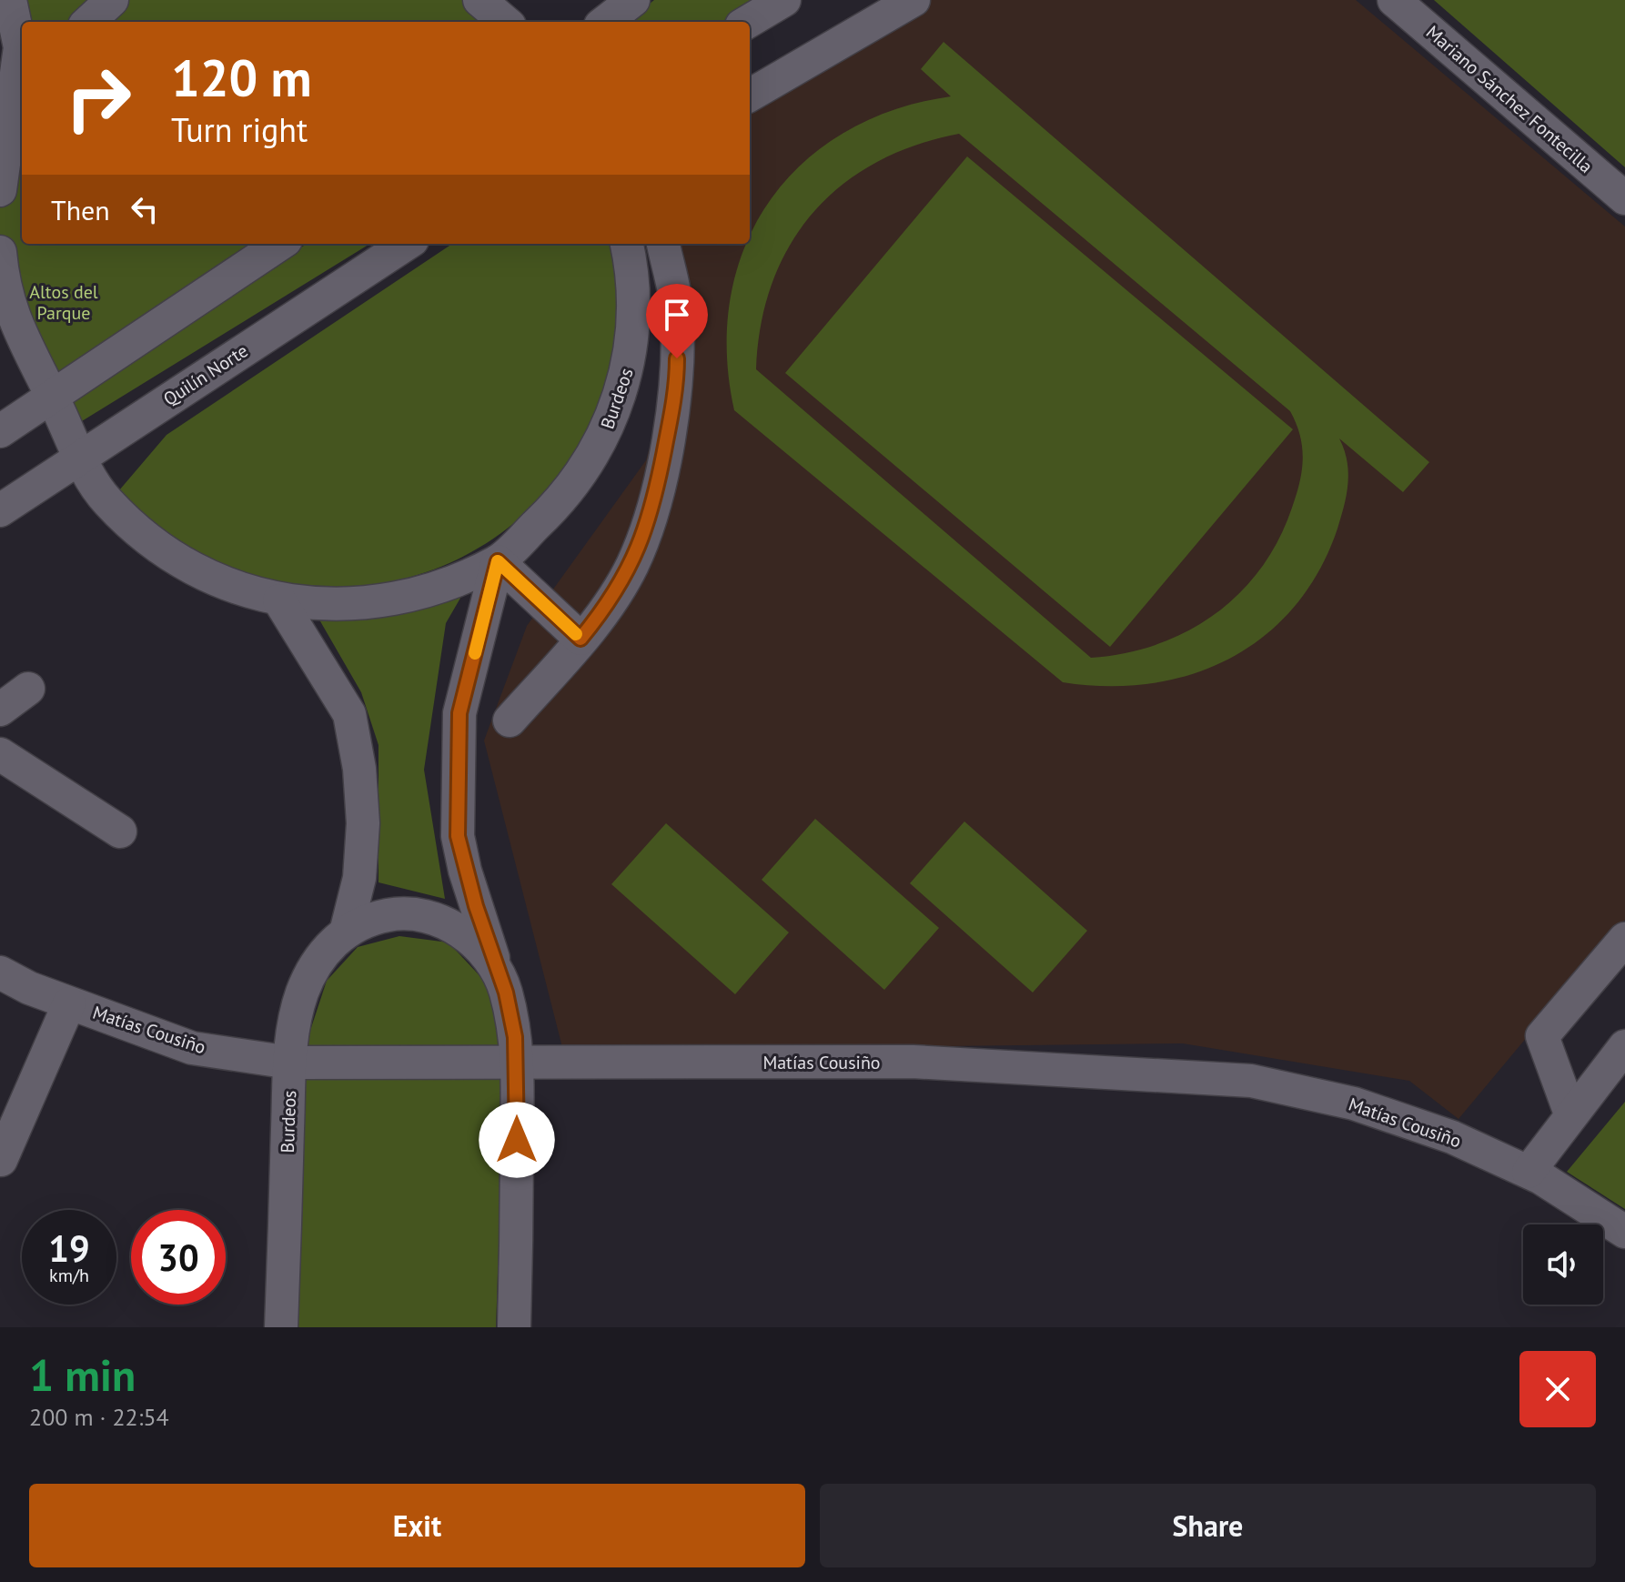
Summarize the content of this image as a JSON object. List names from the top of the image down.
{
  "streets": {
    "street": [
      "Mariano Sánchez Fontecilla",
      "Quilín Norte",
      "Burdeos",
      "Matías Cousiño"
    ]
  },
  "crossings": [
    ["Quilín Norte", "Burdeos"],
    ["Burdeos", "Matías Cousiño"]
  ],
  "parks": ["Altos del Parque"],
  "page": {
    "turn": ["120 m", "Turn right"],
    "then": "Then",
    "speed": "19 km/h",
    "limit": "30",
    "heading": ["1 min", "200 m · 22:54"],
    "buttons": ["Exit", "Share"]
  }
}
